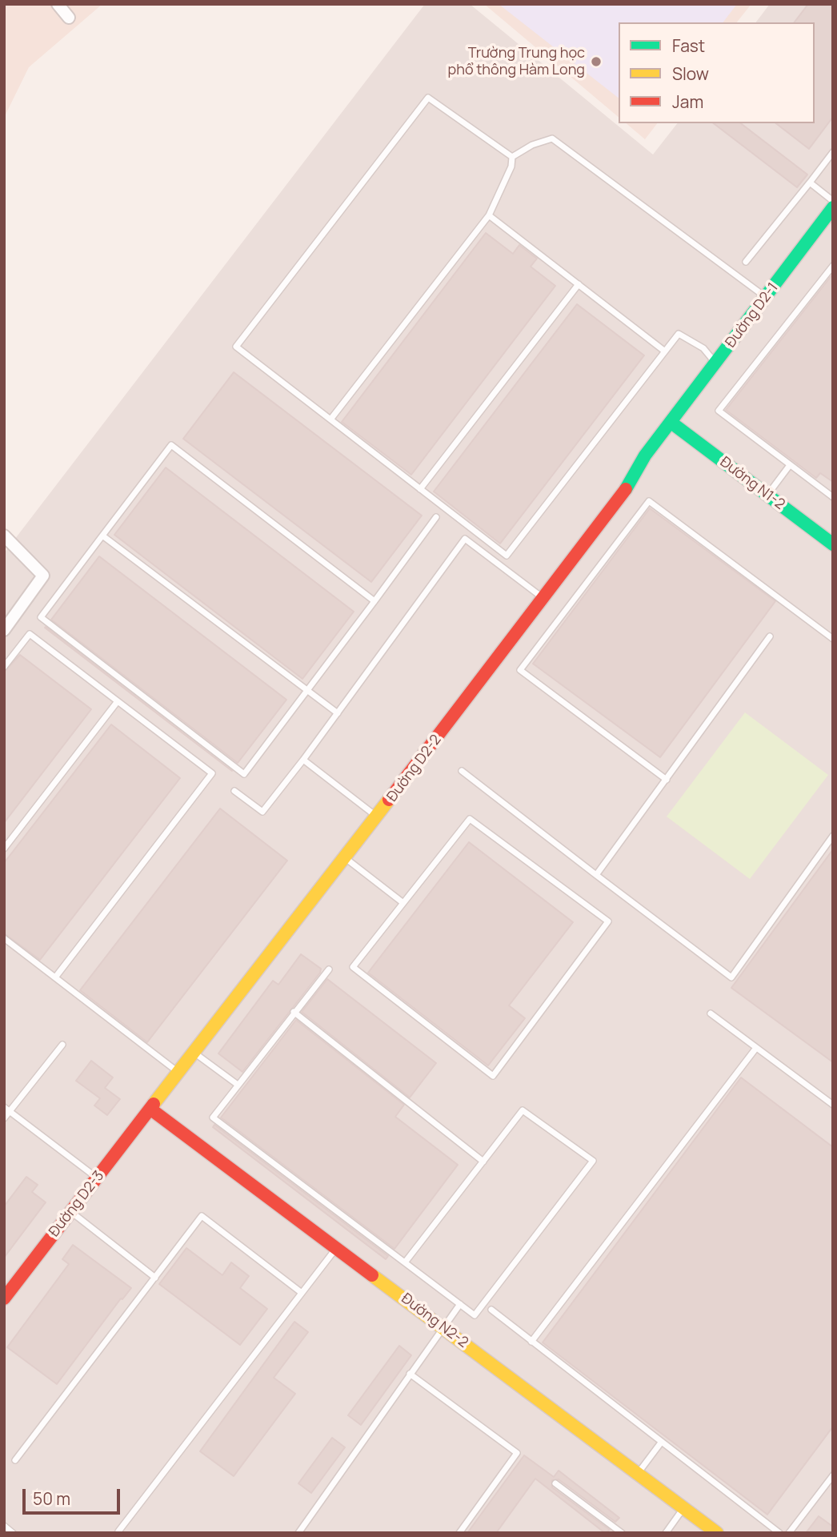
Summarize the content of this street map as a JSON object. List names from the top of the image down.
{
  "streets": {
    "main road": [
      "Đường D2-1",
      "Đường N1-2",
      "Đường D2-2",
      "Đường D2-3",
      "Đường N2-2"
    ]
  },
  "crossings": [
    ["Đường D2-1", "Đường N1-2"],
    ["Đường D2-1", "Đường D2-2"],
    ["Đường N1-2", "Đường D2-2"],
    ["Đường D2-2", "Đường D2-3"],
    ["Đường D2-2", "Đường N2-2"],
    ["Đường D2-3", "Đường N2-2"]
  ],
  "places": ["Trường Trung học phổ thông Hàm Long"],
  "legend": ["Fast", "Slow", "Jam"],
  "scale_bar": "50 m"
}
